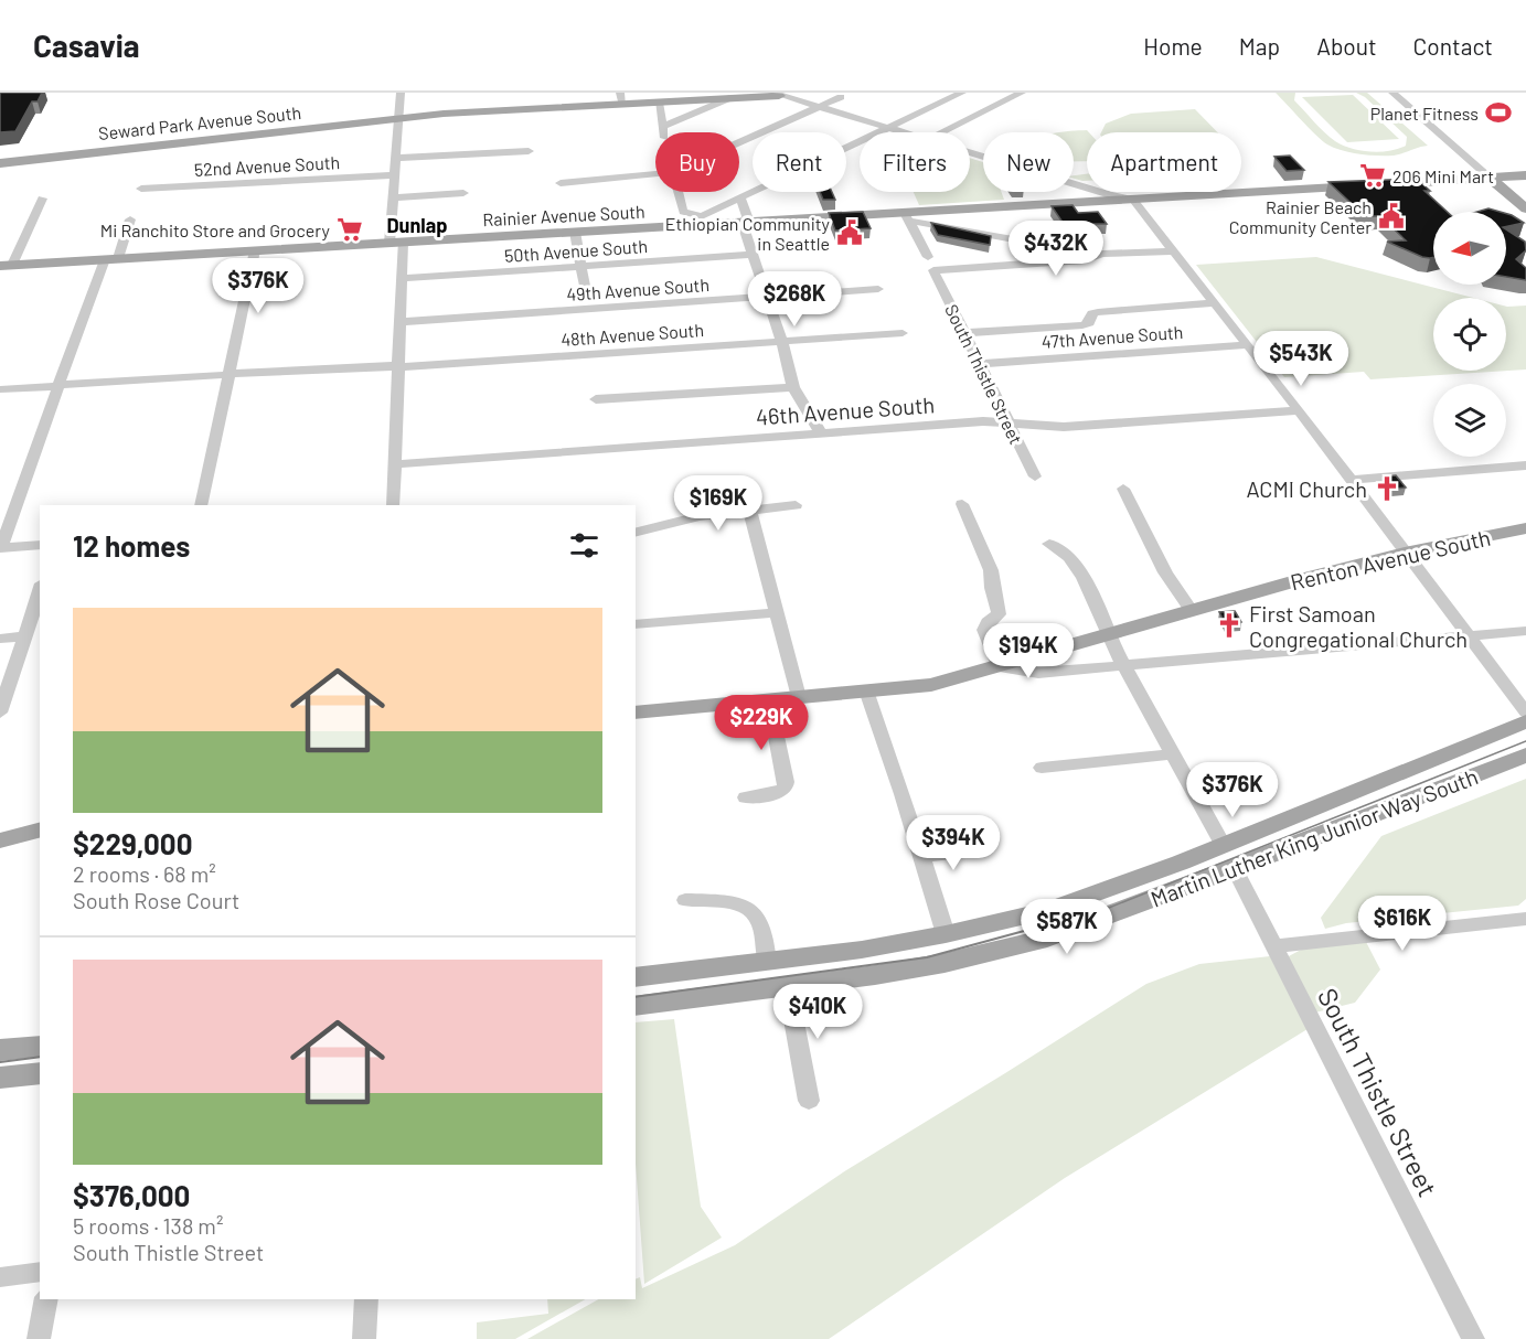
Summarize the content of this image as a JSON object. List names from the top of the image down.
{
  "streets": {
    "main road": [
      "Seward Park Avenue South",
      "Rainier Avenue South",
      "Renton Avenue South",
      "Martin Luther King Junior Way South"
    ],
    "street": [
      "52nd Avenue South",
      "50th Avenue South",
      "49th Avenue South",
      "48th Avenue South",
      "47th Avenue South",
      "South Thistle Street",
      "46th Avenue South"
    ]
  },
  "crossings": [
    ["Rainier Avenue South", "South Thistle Street"],
    ["47th Avenue South", "South Thistle Street"],
    ["South Thistle Street", "46th Avenue South"],
    ["South Thistle Street", "Martin Luther King Junior Way South"]
  ],
  "districts": ["Dunlap"],
  "places": {
    "sports": ["Planet Fitness"],
    "supermarket": ["206 Mini Mart", "Mi Ranchito Store and Grocery"],
    "public building": ["Rainier Beach Community Center", "Ethiopian Community in Seattle"],
    "church": ["ACMI Church", "First Samoan Congregational Church"]
  },
  "north": "left",
  "page": {
    "header": "Casavia",
    "nav": [
      "Home",
      "Map",
      "About",
      "Contact"
    ],
    "chip": [
      "Buy",
      "Rent",
      "Filters",
      "New",
      "Apartment"
    ],
    "price": [
      "$432K",
      "$376K",
      "$268K",
      "$543K",
      "$169K",
      "$194K",
      "$229K",
      "$376K",
      "$394K",
      "$616K",
      "$587K",
      "$410K"
    ],
    "heading": "12 homes",
    "list": [
      {
        "name": "$229,000",
        "note": "2 rooms · 68 m² · South Rose Court"
      },
      {
        "name": "$376,000",
        "note": "5 rooms · 138 m² · South Thistle Street"
      }
    ]
  }
}
